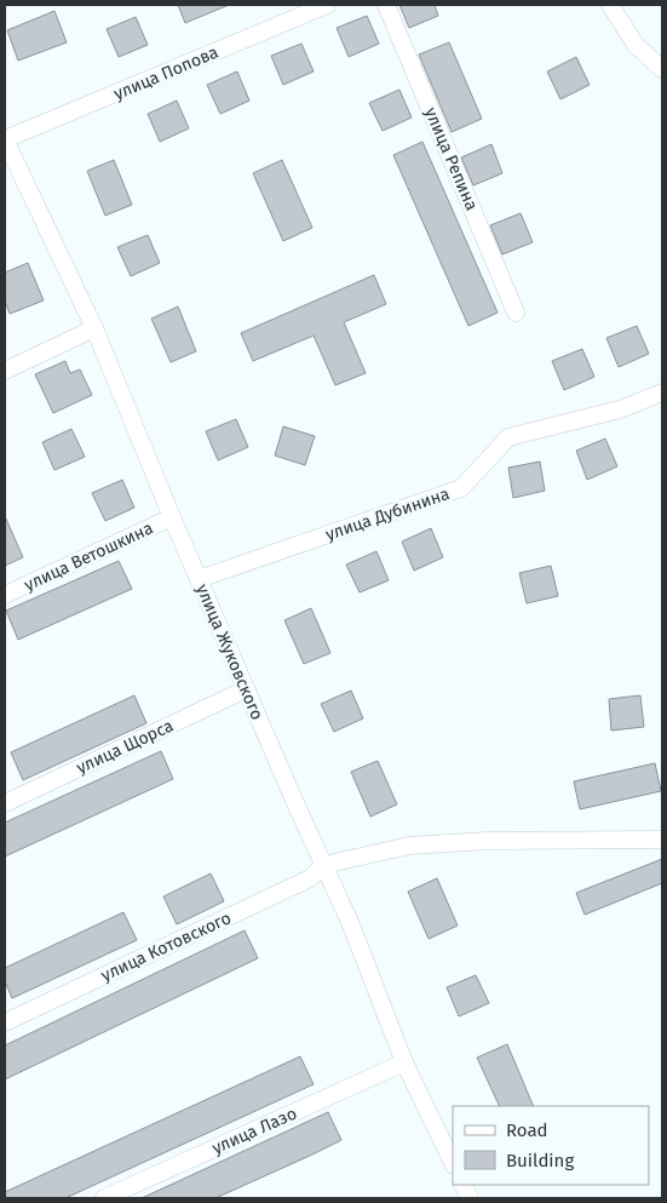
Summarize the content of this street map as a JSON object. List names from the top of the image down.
{
  "streets": {
    "street": [
      "улица Попова",
      "улица Репина",
      "улица Дубинина",
      "улица Ветошкина",
      "улица Жуковского",
      "улица Щорса",
      "улица Котовского",
      "улица Лазо"
    ]
  },
  "crossings": [
    ["улица Попова", "улица Жуковского"],
    ["улица Дубинина", "улица Жуковского"],
    ["улица Ветошкина", "улица Жуковского"],
    ["улица Жуковского", "улица Щорса"],
    ["улица Жуковского", "улица Котовского"],
    ["улица Жуковского", "улица Лазо"]
  ],
  "legend": ["Road", "Building"]
}
